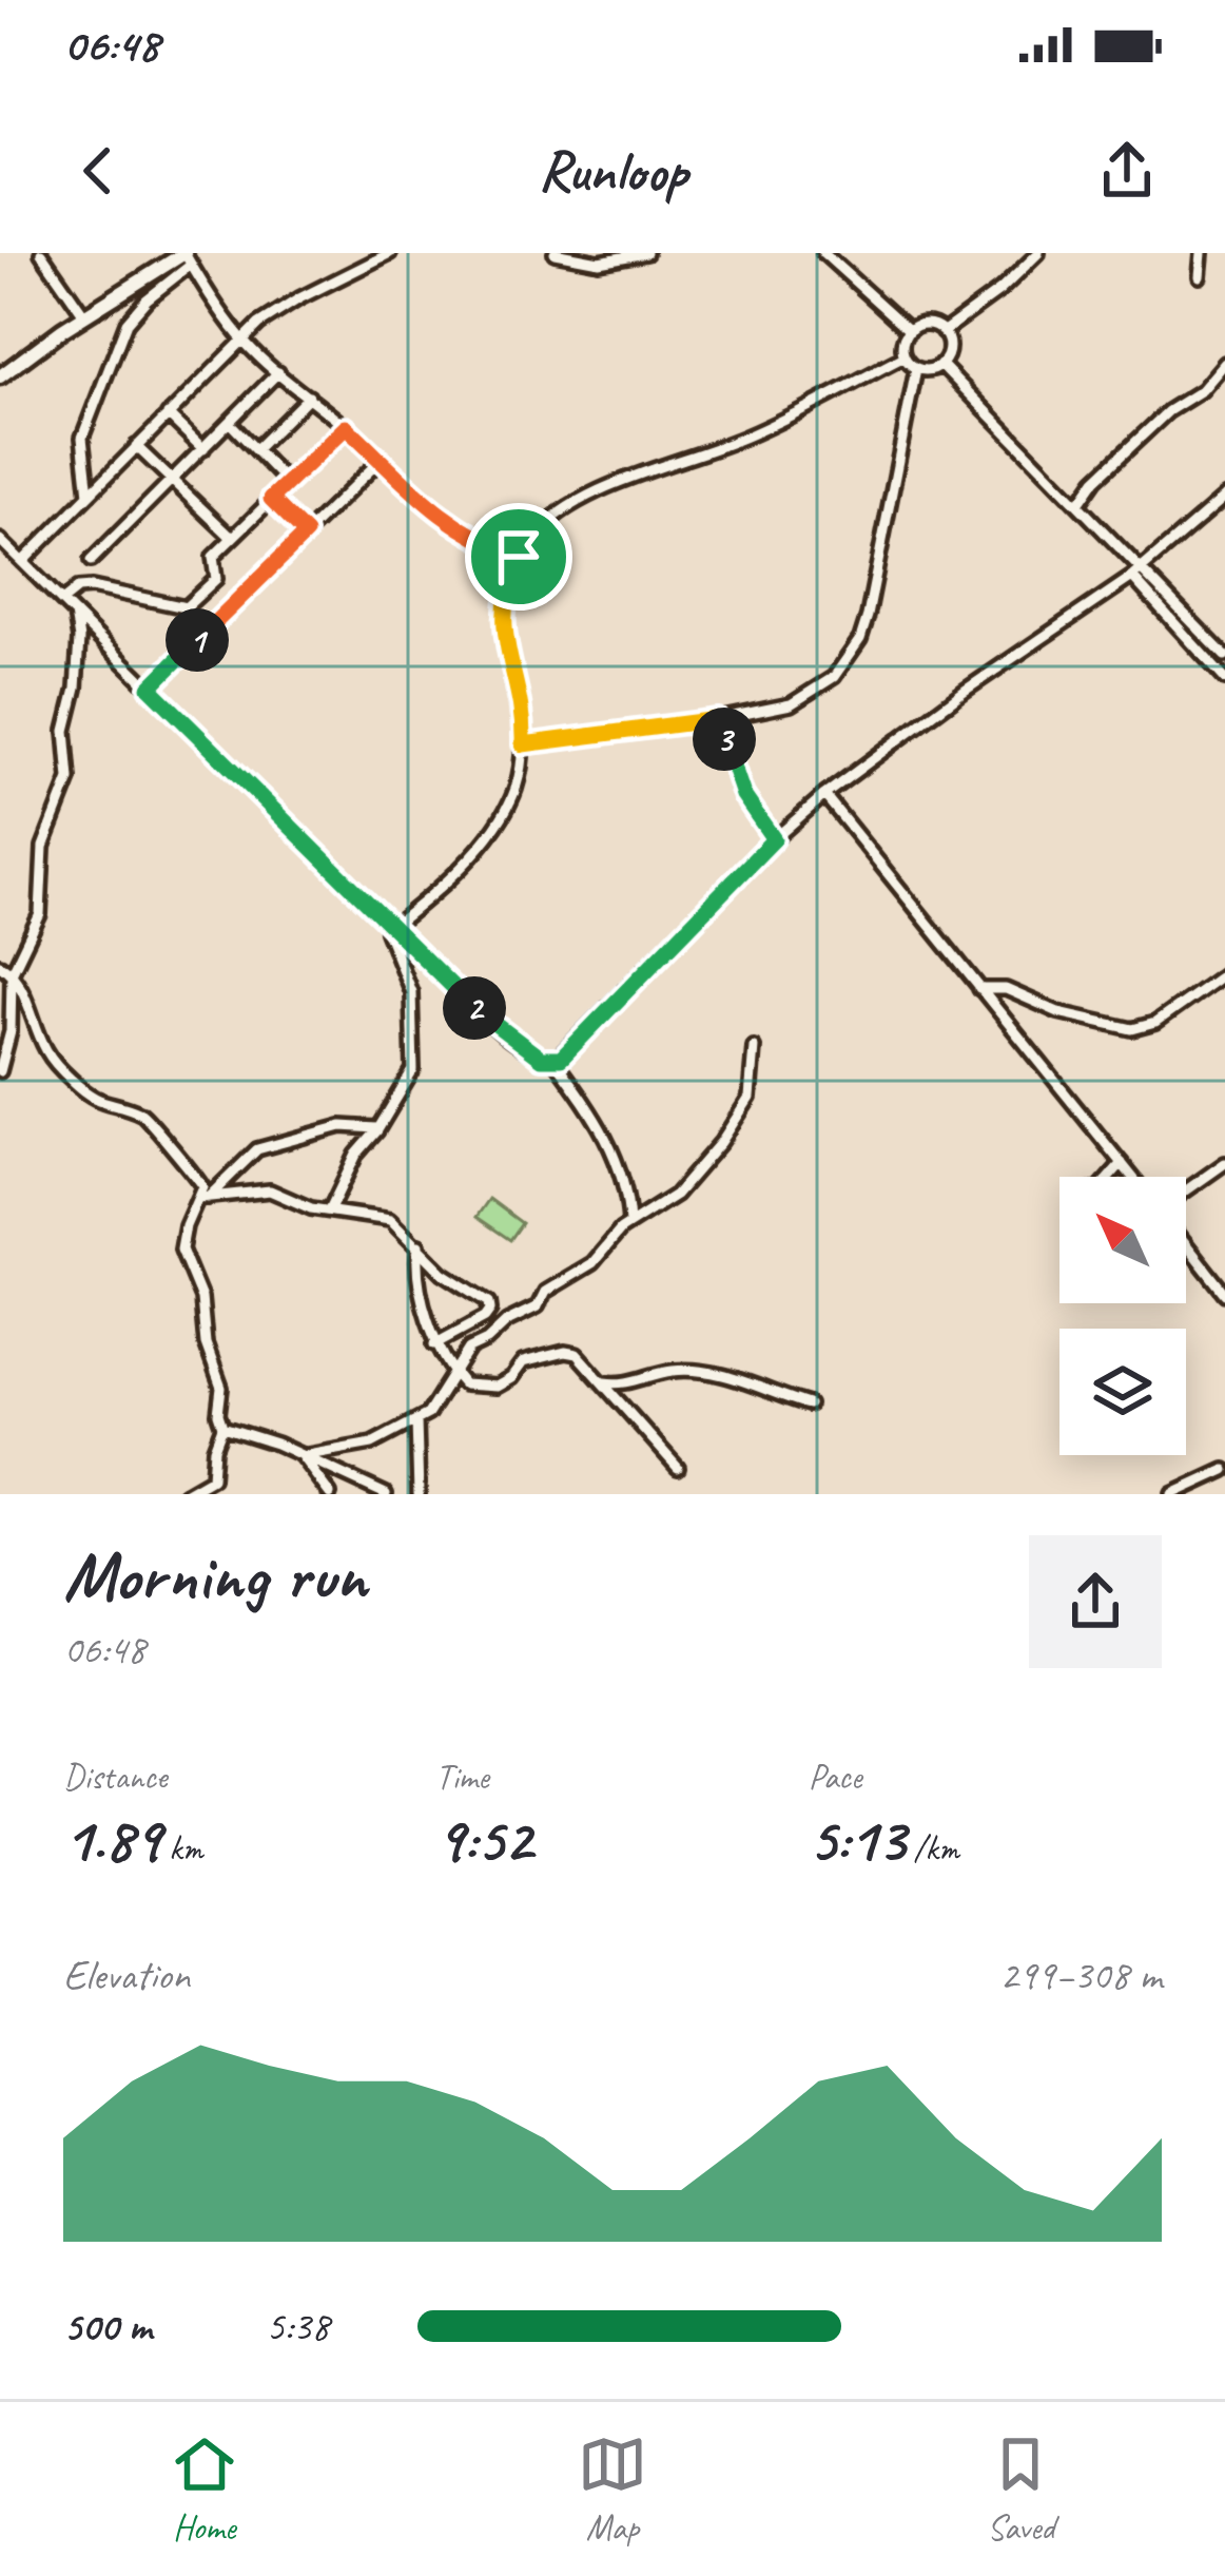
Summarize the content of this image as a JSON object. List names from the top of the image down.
{
  "north": "top left",
  "page": {
    "status": "06:48",
    "header": "Runloop",
    "pins": ["1", "3", "2"],
    "heading": ["Morning run", "06:48"],
    "stats": [
      ["Distance", "1.89 km"],
      ["Time", "9:52"],
      ["Pace", "5:13 /km"]
    ],
    "chart": ["Elevation", "299–308 m"],
    "list": [
      {
        "name": "500 m",
        "note": "5:38"
      }
    ],
    "tabs": ["Home", "Map", "Saved"]
  }
}
